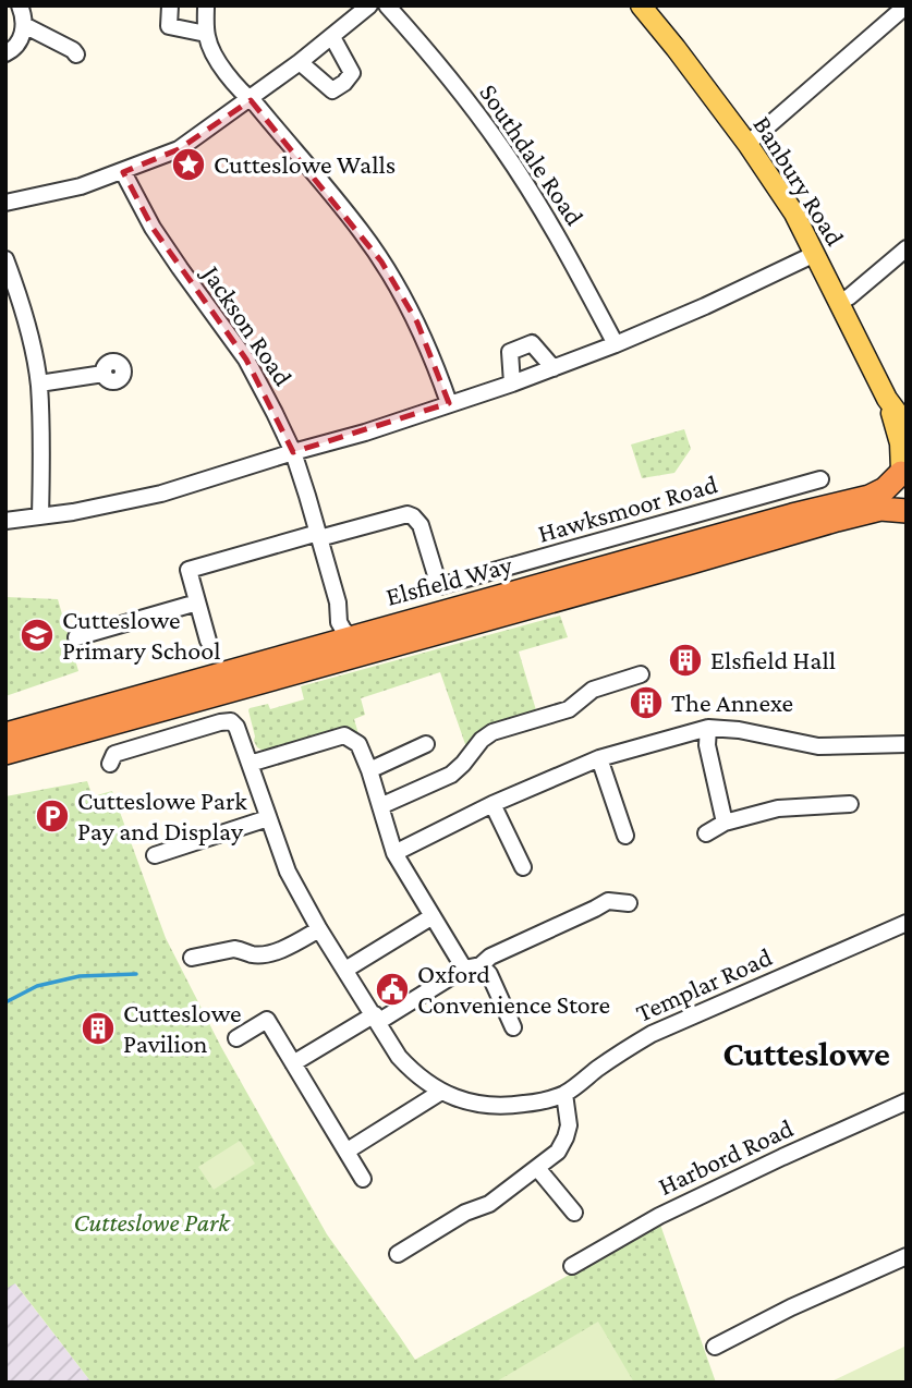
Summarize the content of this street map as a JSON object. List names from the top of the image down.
{
  "streets": {
    "highway": ["Elsfield Way"],
    "main road": ["Banbury Road"],
    "street": [
      "Southdale Road",
      "Jackson Road",
      "Hawksmoor Road",
      "Templar Road",
      "Harbord Road"
    ]
  },
  "crossings": [
    ["Banbury Road", "Elsfield Way"],
    ["Jackson Road", "Hawksmoor Road"],
    ["Jackson Road", "Elsfield Way"]
  ],
  "districts": ["Cutteslowe"],
  "parks": ["Cutteslowe Park"],
  "places": {
    "place": ["Cutteslowe Walls"],
    "school or university": ["Cutteslowe Primary School"],
    "building": ["Elsfield Hall", "The Annexe", "Cutteslowe Pavilion"],
    "parking": ["Cutteslowe Park Pay and Display"],
    "public building": ["Oxford Convenience Store"]
  }
}
